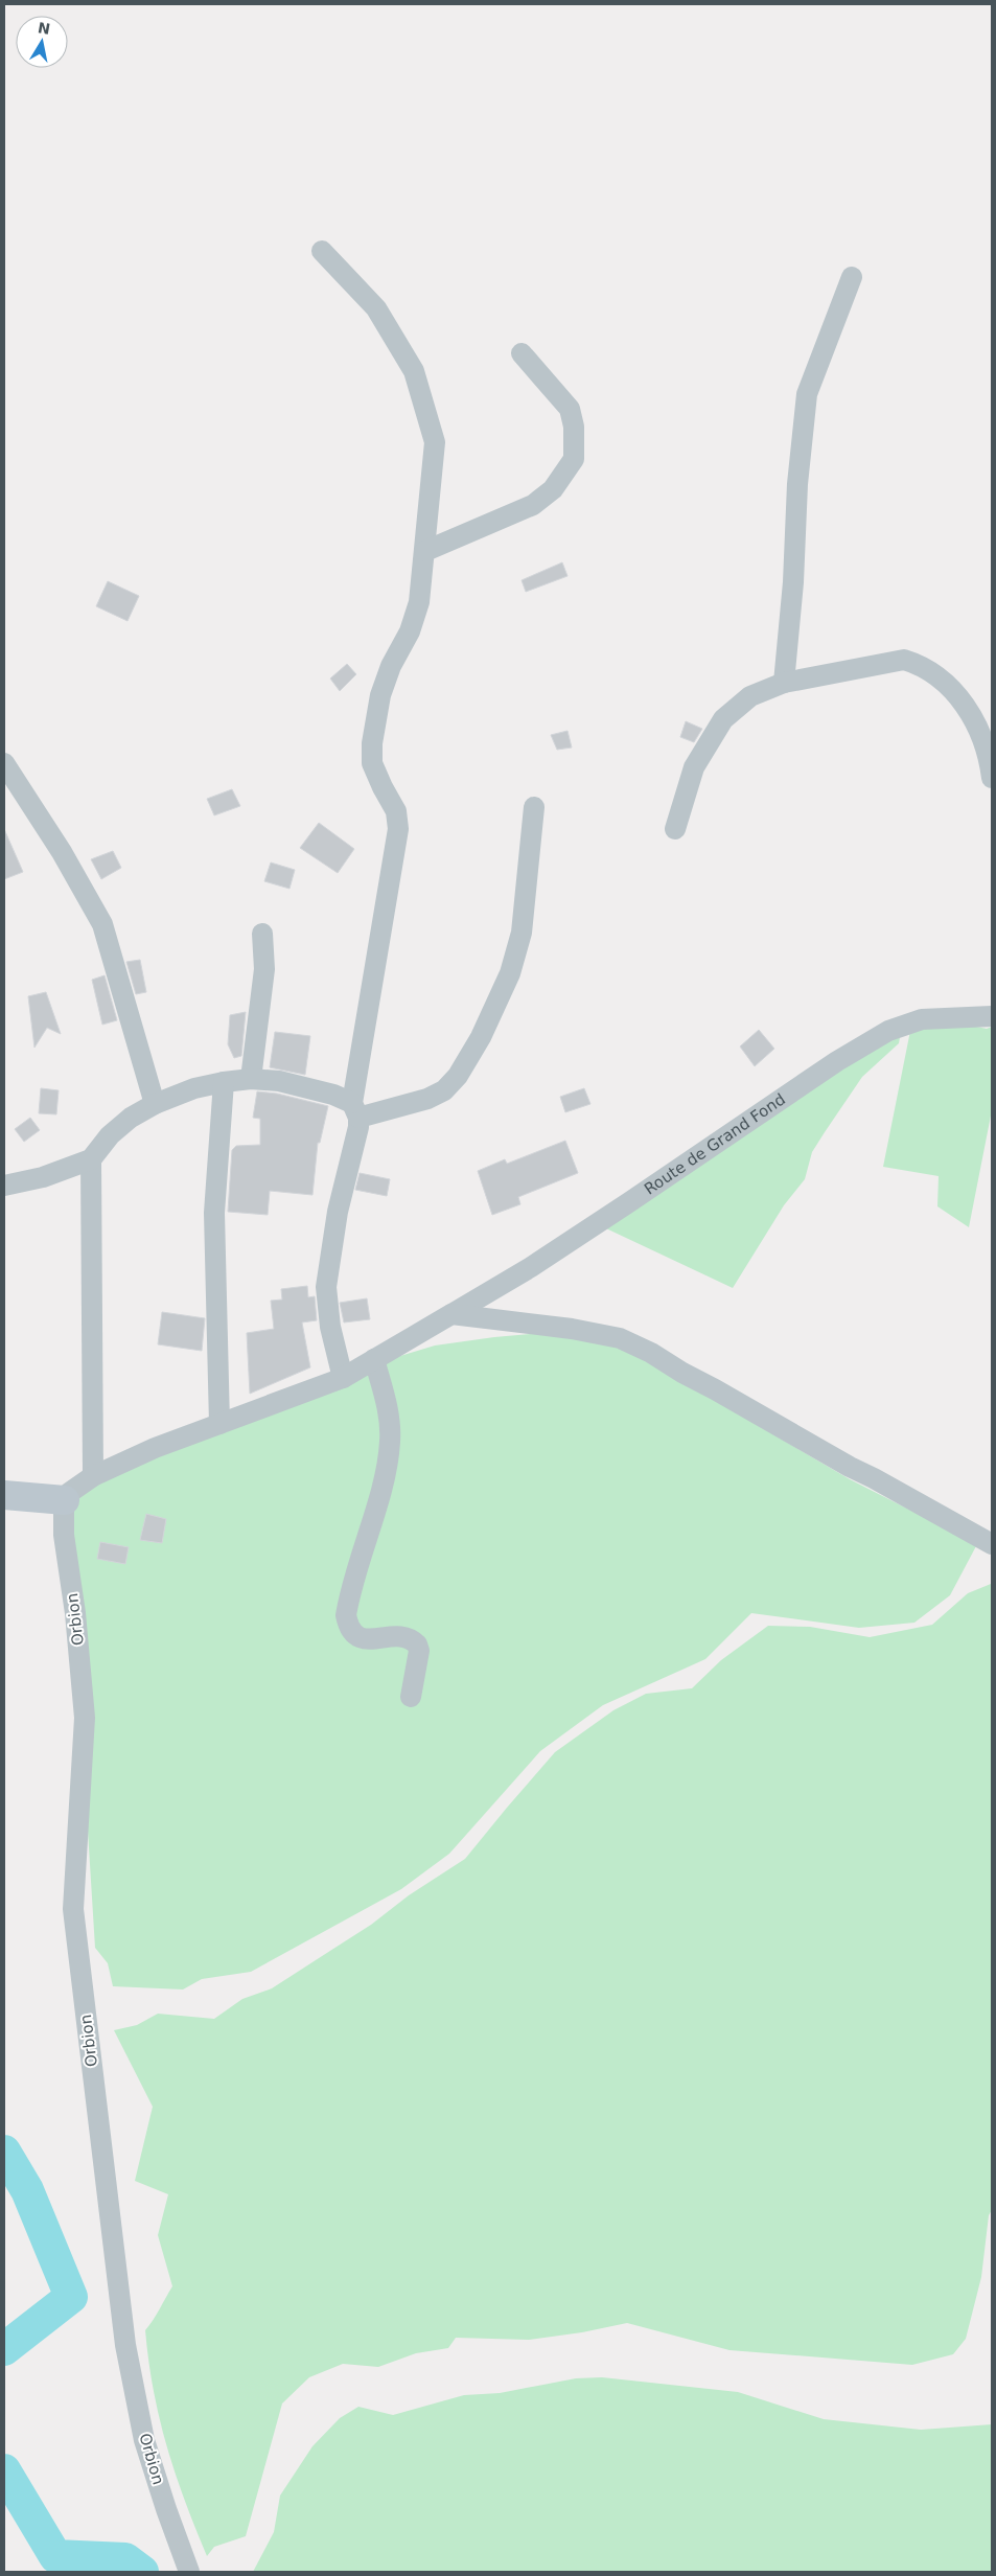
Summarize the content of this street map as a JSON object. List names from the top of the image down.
{
  "streets": {
    "street": ["Route de Grand Fond", "Orbion"]
  },
  "crossings": [
    ["Route de Grand Fond", "Orbion"]
  ],
  "north": "top"
}
